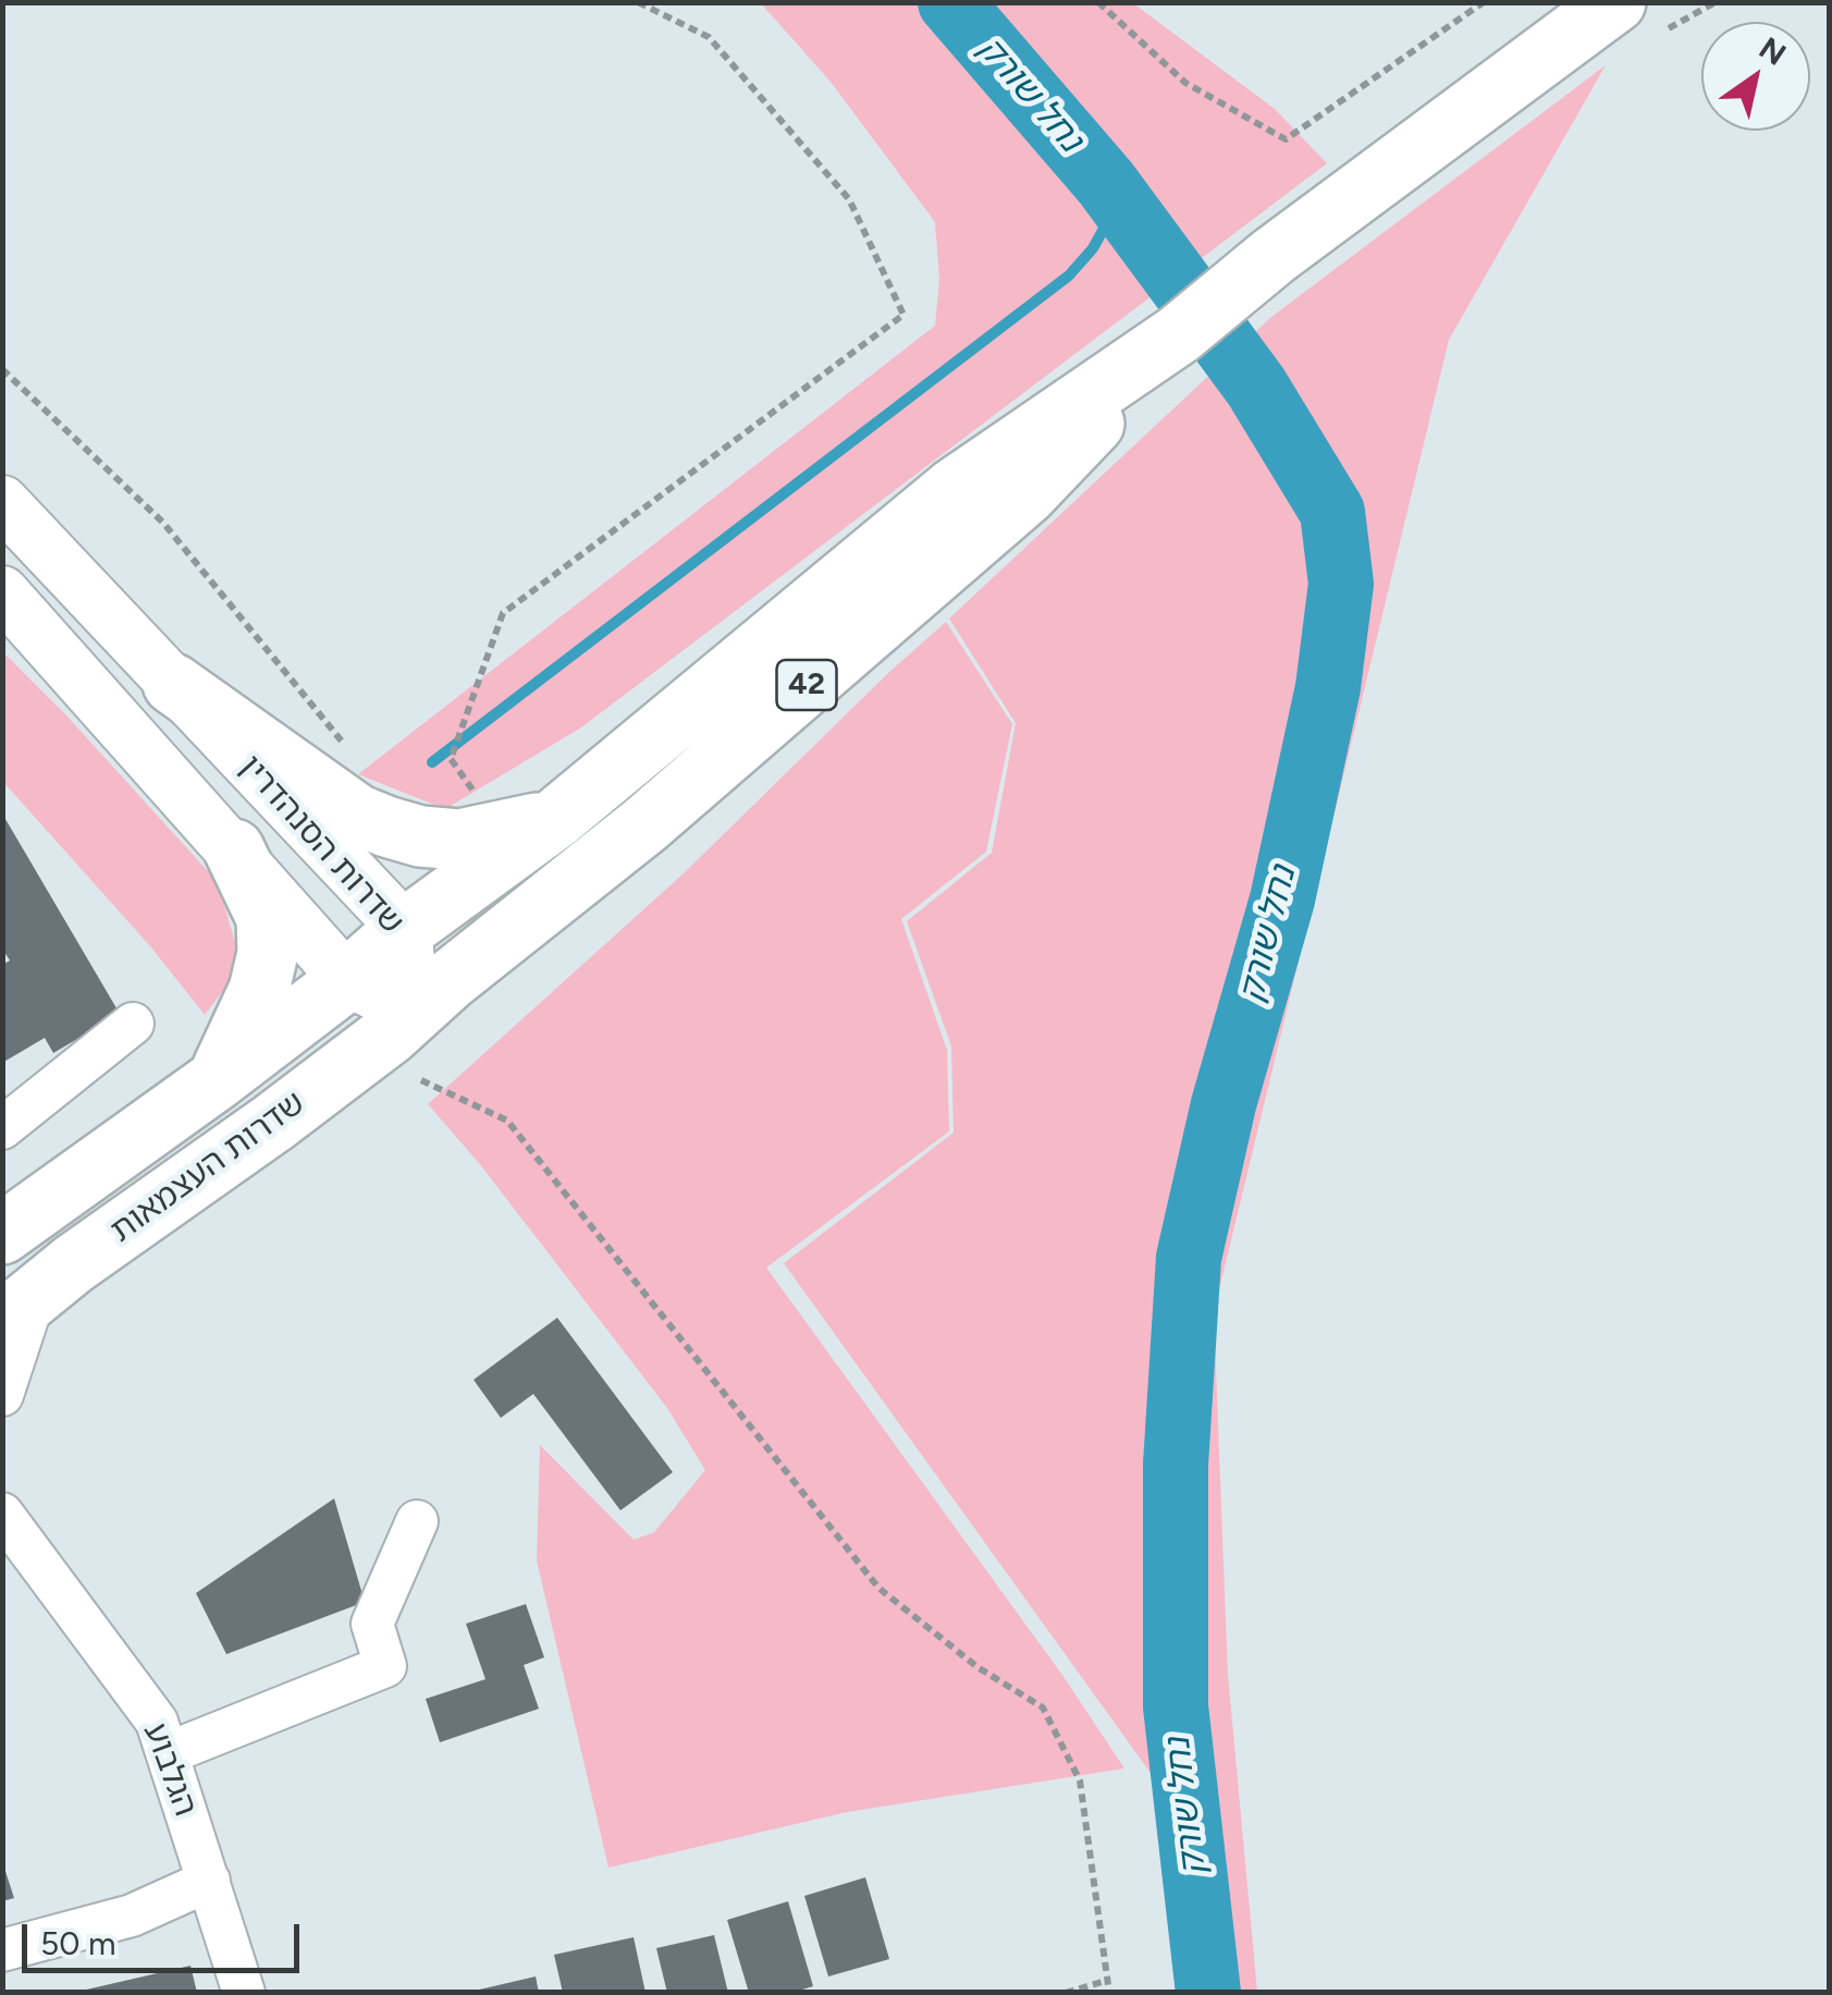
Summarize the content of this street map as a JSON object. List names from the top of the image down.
{
  "streets": {
    "highway": ["42", "שדרות העצמאות"],
    "main road": ["שדרות הסנהדרין"],
    "street": ["הגלבוע"]
  },
  "crossings": [
    ["42", "שדרות הסנהדרין"],
    ["42", "שדרות העצמאות"],
    ["שדרות הסנהדרין", "שדרות העצמאות"]
  ],
  "water": ["נחל שורק"],
  "scale_bar": "50 m",
  "north": "top right"
}
